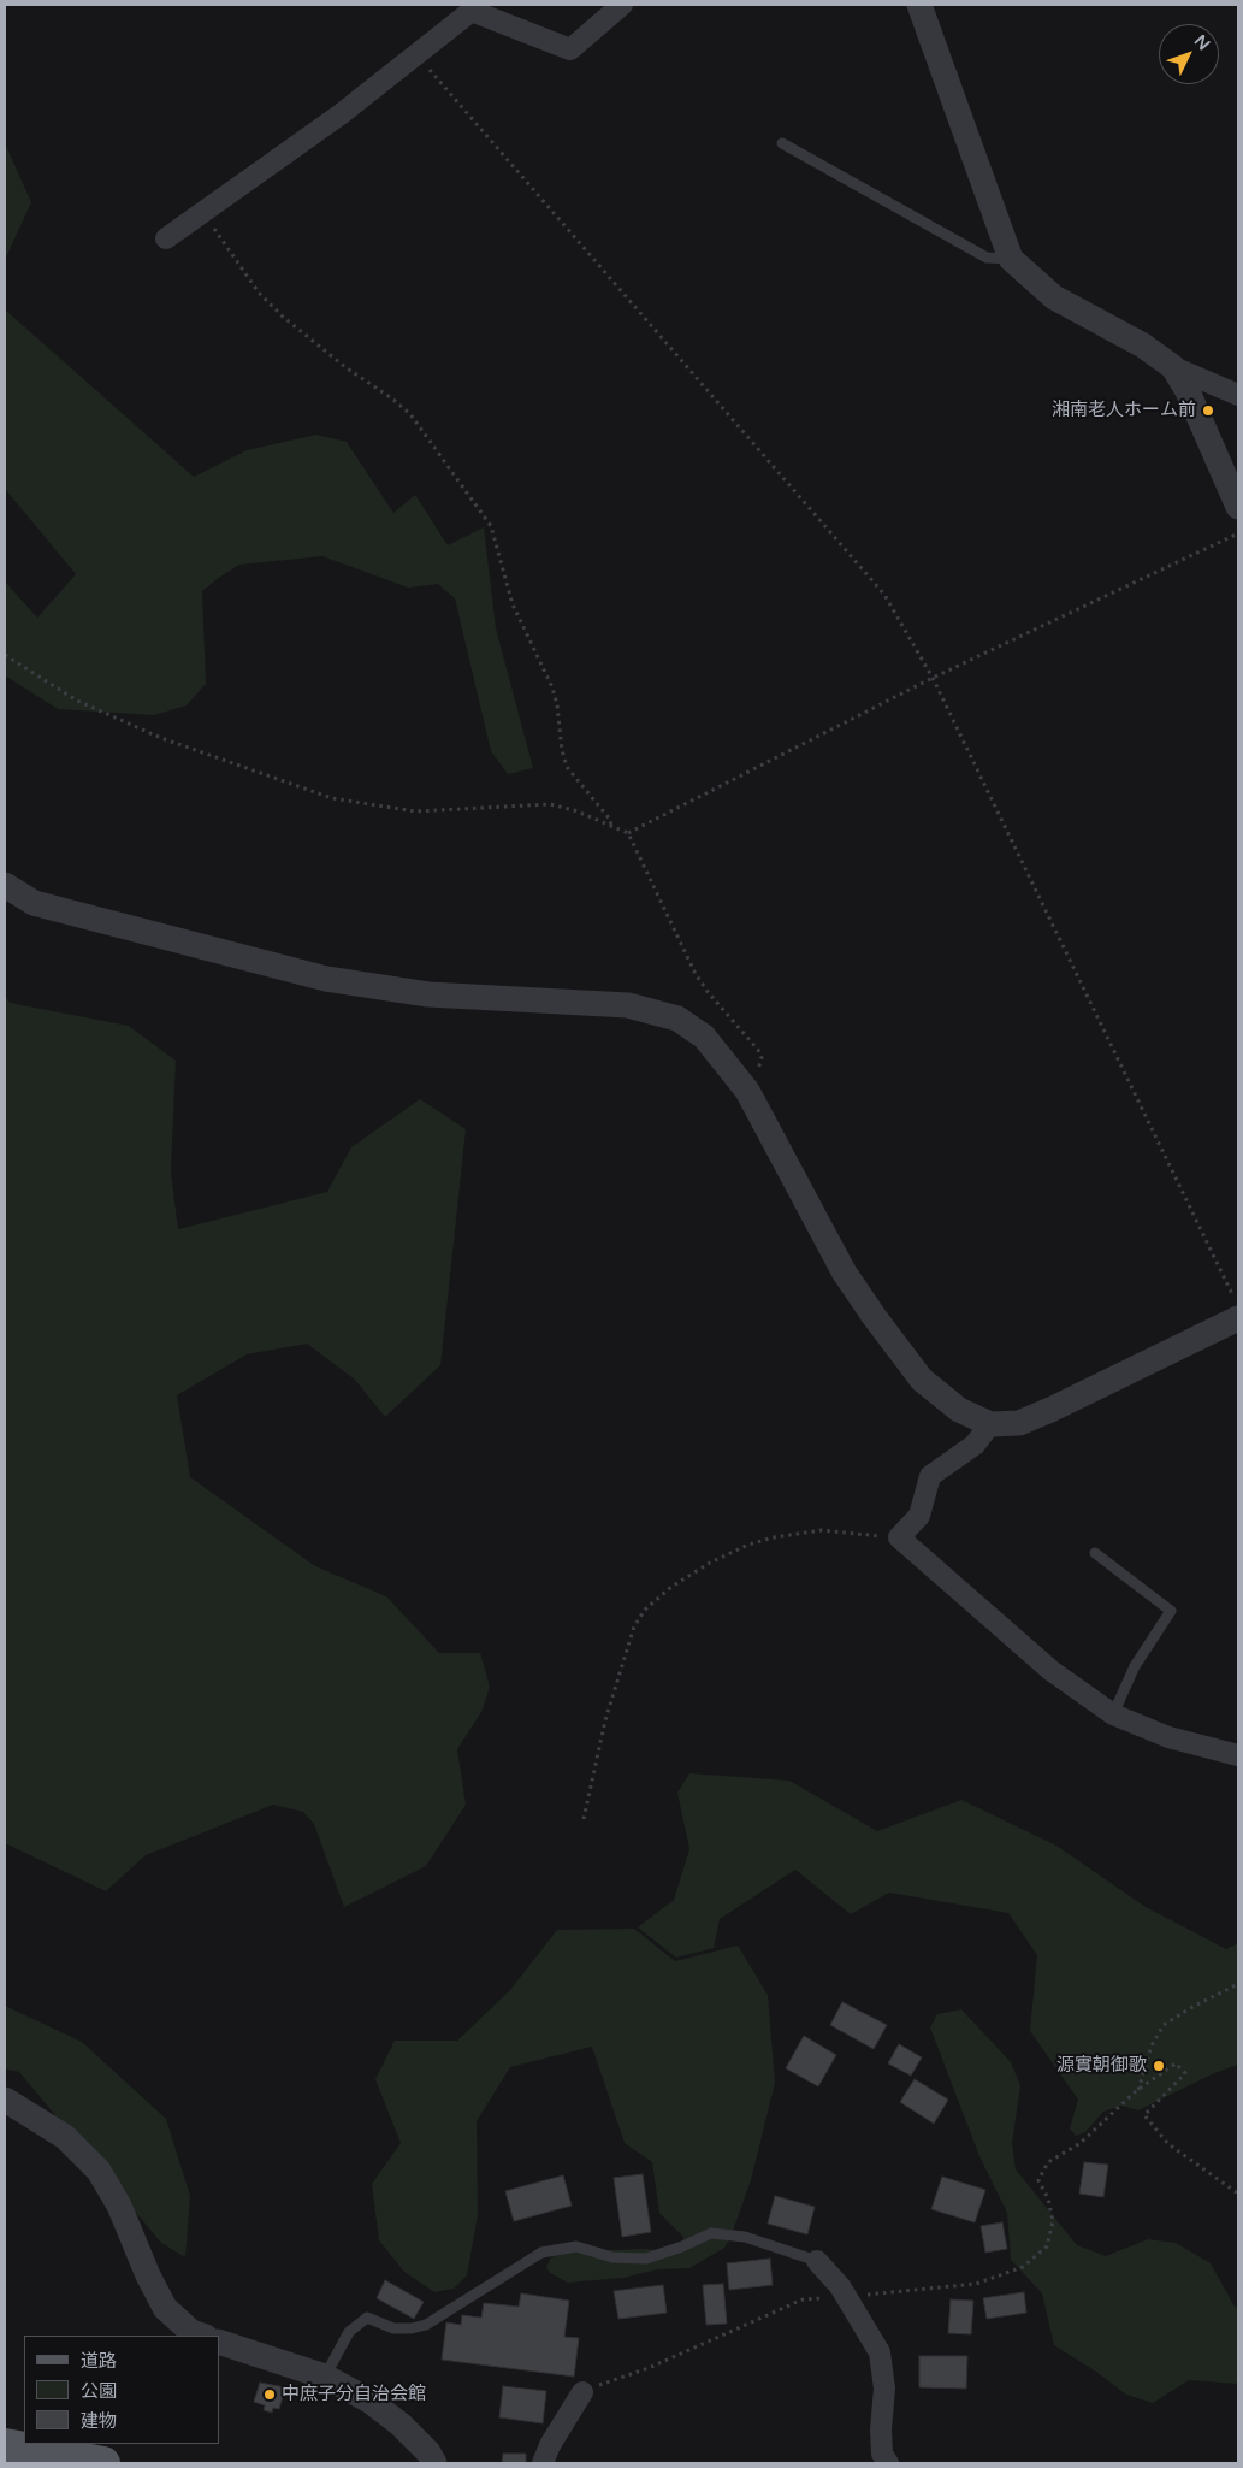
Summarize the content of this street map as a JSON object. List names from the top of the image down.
{
  "places": ["湘南老人ホーム前", "源實朝御歌", "中庶子分自治会館"],
  "legend": ["道路", "公園", "建物"],
  "north": "top right"
}
